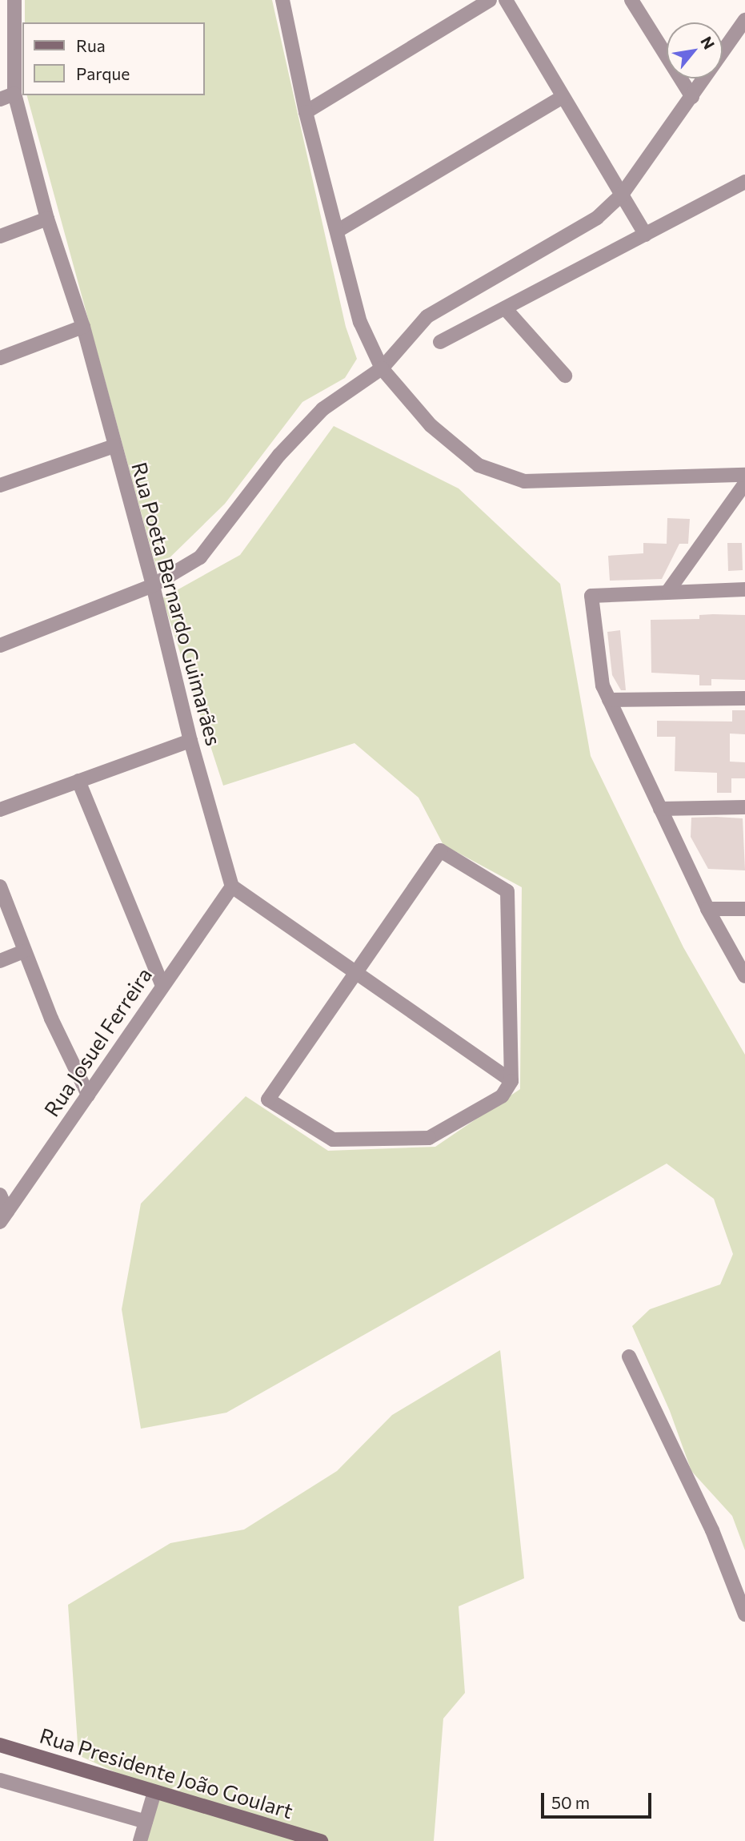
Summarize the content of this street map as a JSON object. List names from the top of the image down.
{
  "streets": {
    "main road": ["Rua Presidente João Goulart"],
    "street": ["Rua Poeta Bernardo Guimarães", "Rua Josuel Ferreira"]
  },
  "crossings": [
    ["Rua Poeta Bernardo Guimarães", "Rua Josuel Ferreira"]
  ],
  "legend": ["Rua", "Parque"],
  "scale_bar": "50 m",
  "north": "top right"
}
